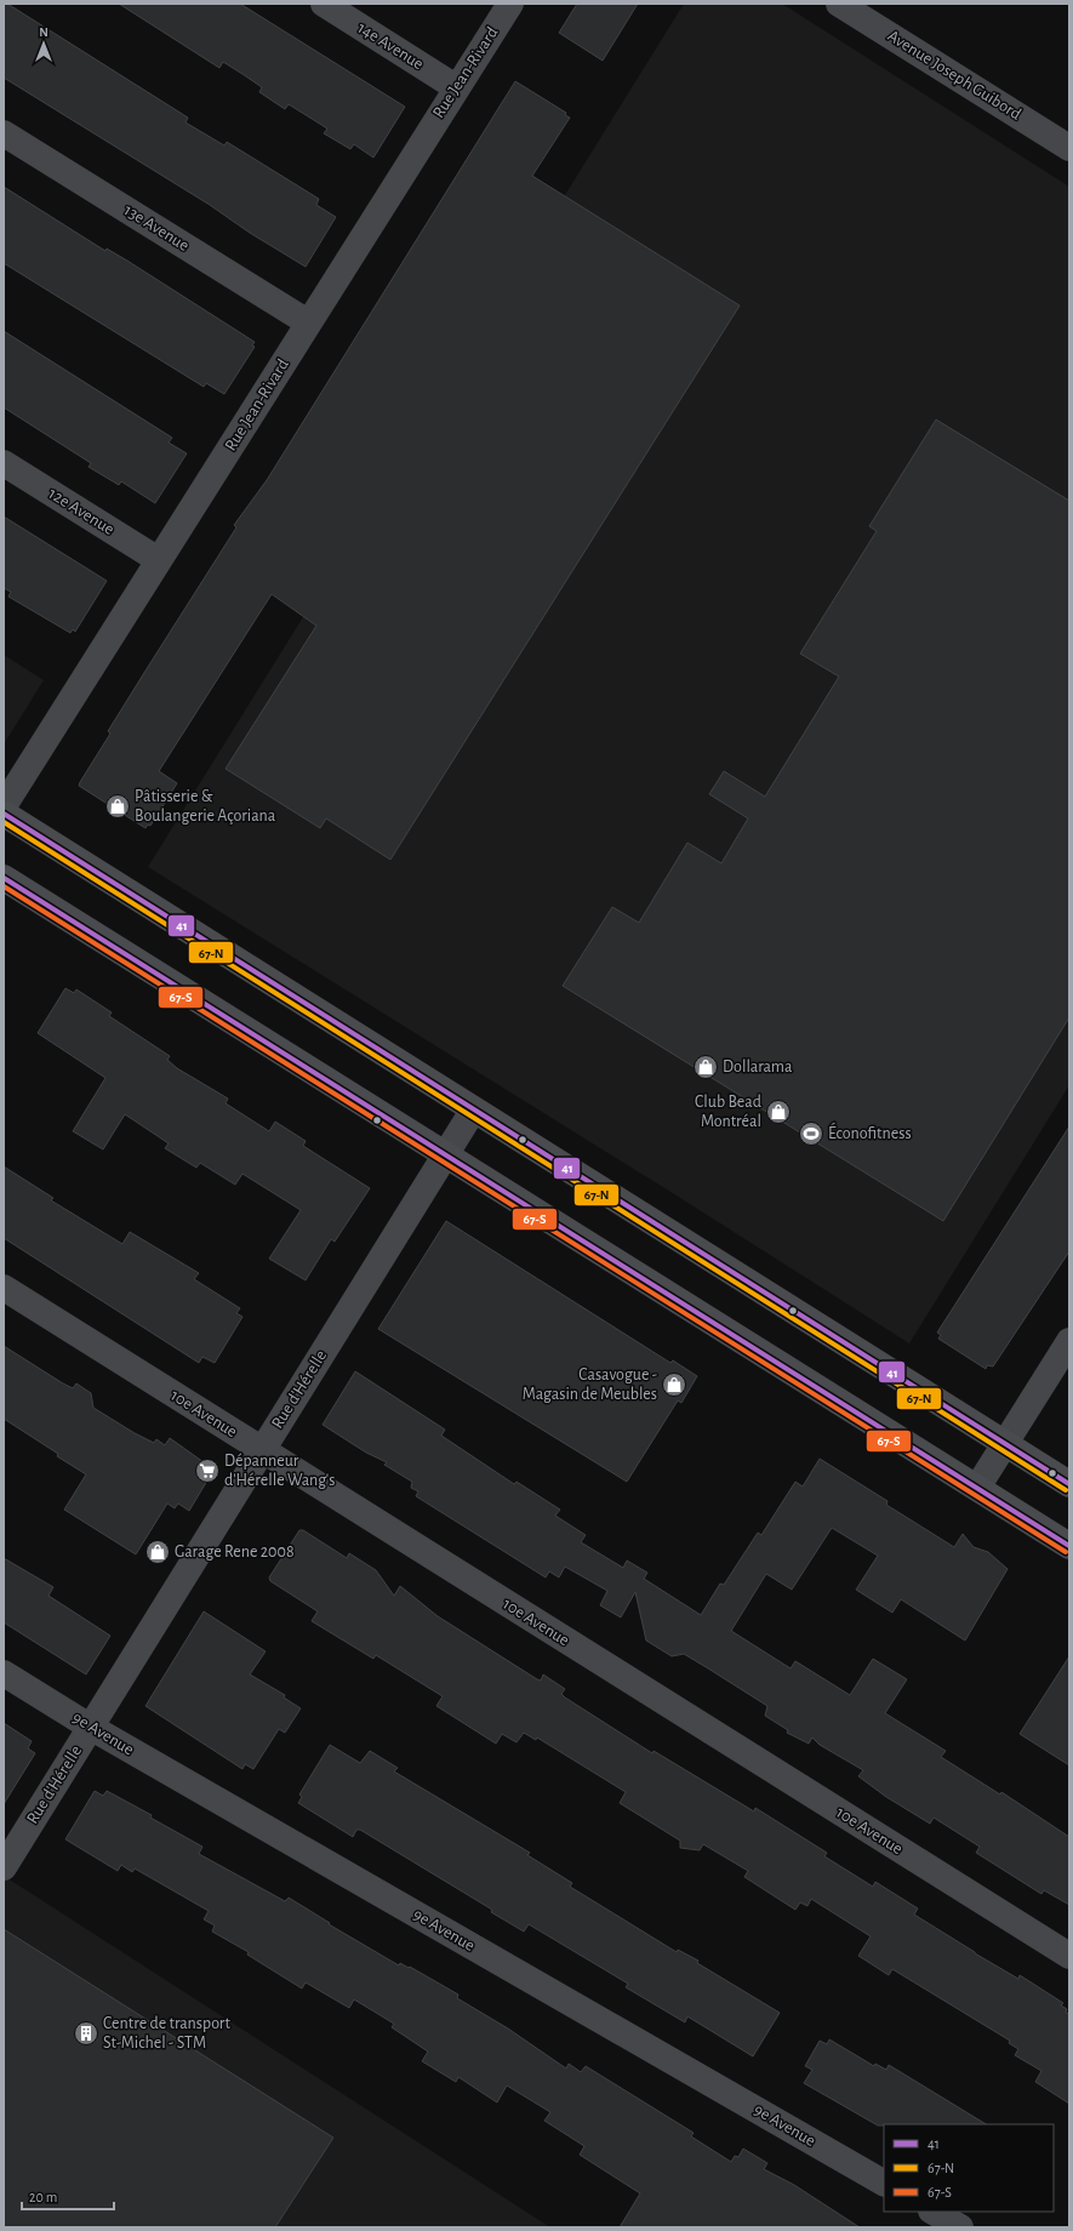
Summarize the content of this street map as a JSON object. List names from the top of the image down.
{
  "streets": {
    "street": [
      "14e Avenue",
      "Rue Jean-Rivard",
      "Avenue Joseph Guibord",
      "13e Avenue",
      "12e Avenue",
      "Rue d'Hérelle",
      "10e Avenue",
      "9e Avenue"
    ]
  },
  "crossings": [
    ["14e Avenue", "Rue Jean-Rivard"],
    ["Rue Jean-Rivard", "13e Avenue"],
    ["Rue Jean-Rivard", "12e Avenue"],
    ["Rue d'Hérelle", "10e Avenue"],
    ["Rue d'Hérelle", "9e Avenue"]
  ],
  "places": {
    "shop": [
      "Pâtisserie & Boulangerie Açoriana",
      "Dollarama",
      "Club Bead Montréal",
      "Casavogue - Magasin de Meubles",
      "Garage Rene 2008"
    ],
    "sports": ["Éconofitness"],
    "supermarket": ["Dépanneur d'Hérelle Wang's"],
    "building": ["Centre de transport St-Michel - STM"]
  },
  "lines": ["transit line 41", "transit line 67-N", "transit line 67-S"],
  "legend": ["41", "67-N", "67-S"],
  "scale_bar": "20 m",
  "north": "top"
}
